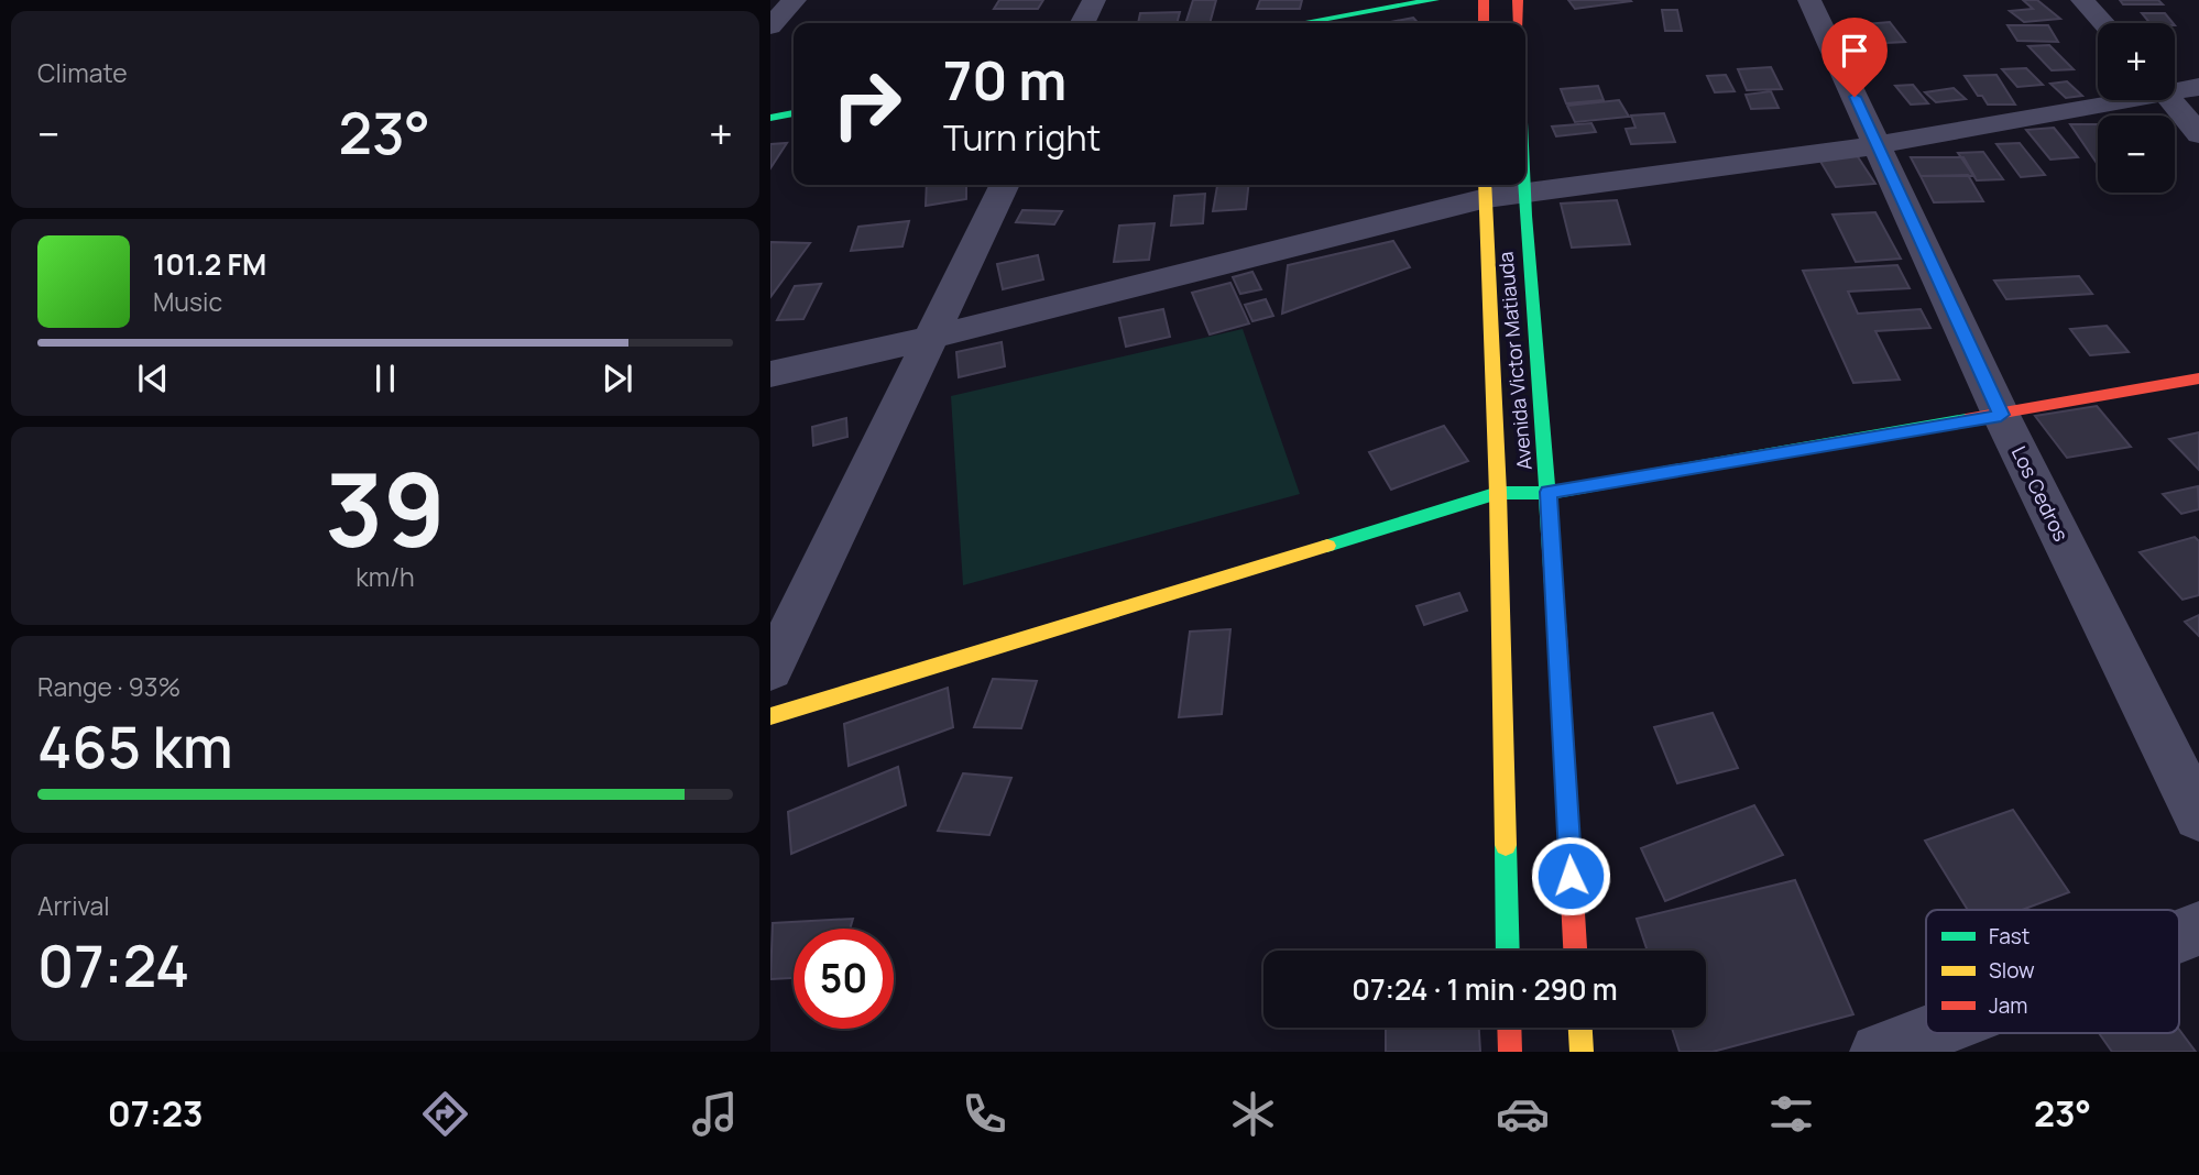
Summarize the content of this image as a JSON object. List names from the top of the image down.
{
  "streets": {
    "main road": ["Avenida Victor Matiauda"],
    "street": ["Los Cedros"]
  },
  "legend": ["Fast", "Slow", "Jam"],
  "page": {
    "tile": [
      "Climate",
      ["39", "km/h"],
      ["Range · 93%", "465 km"],
      ["Arrival", "07:24"]
    ],
    "map_buttons": ["+", "−"],
    "turn": ["70 m", "Turn right"],
    "heat": ["−", "23°", "+"],
    "song": ["101.2 FM", "Music"],
    "limit": "50",
    "trip": "07:24 · 1 min · 290 m",
    "tabs": ["07:23", "23°"]
  }
}
